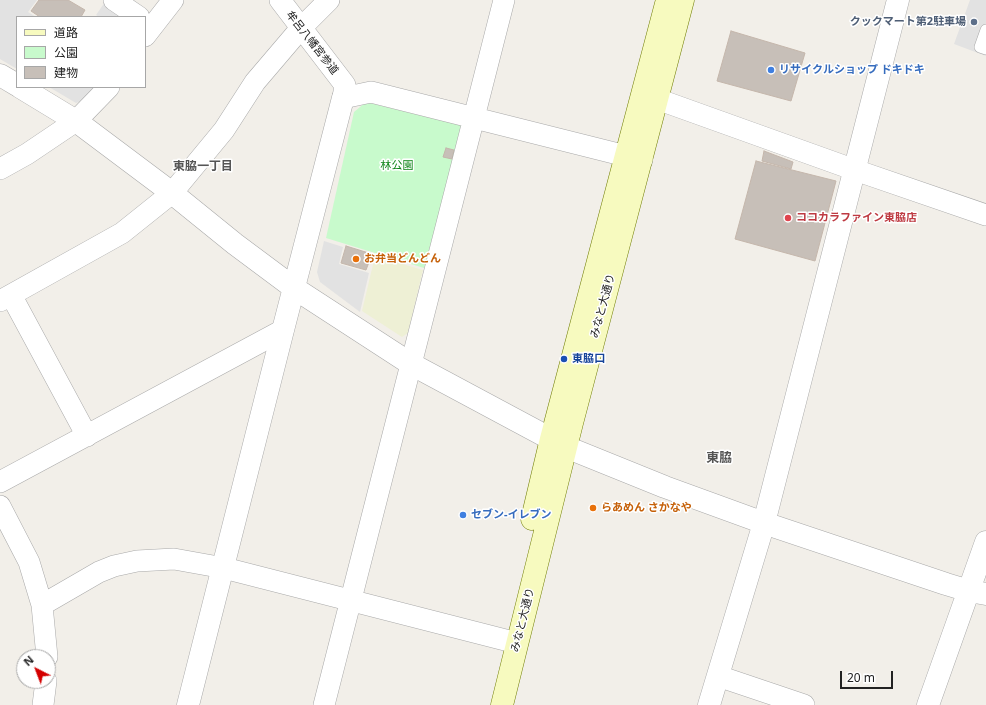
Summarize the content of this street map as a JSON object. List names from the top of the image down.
{
  "streets": {
    "main road": ["みなと大通り"],
    "street": ["牟呂八幡宮参道"]
  },
  "districts": ["東脇一丁目", "東脇"],
  "parks": ["林公園"],
  "places": [
    "クックマート第2駐車場",
    "リサイクルショップ ドキドキ",
    "ココカラファイン東脇店",
    "お弁当どんどん",
    "東脇口",
    "らあめん さかなや",
    "セブン-イレブン"
  ],
  "legend": ["道路", "公園", "建物"],
  "scale_bar": "20 m",
  "north": "top left"
}
